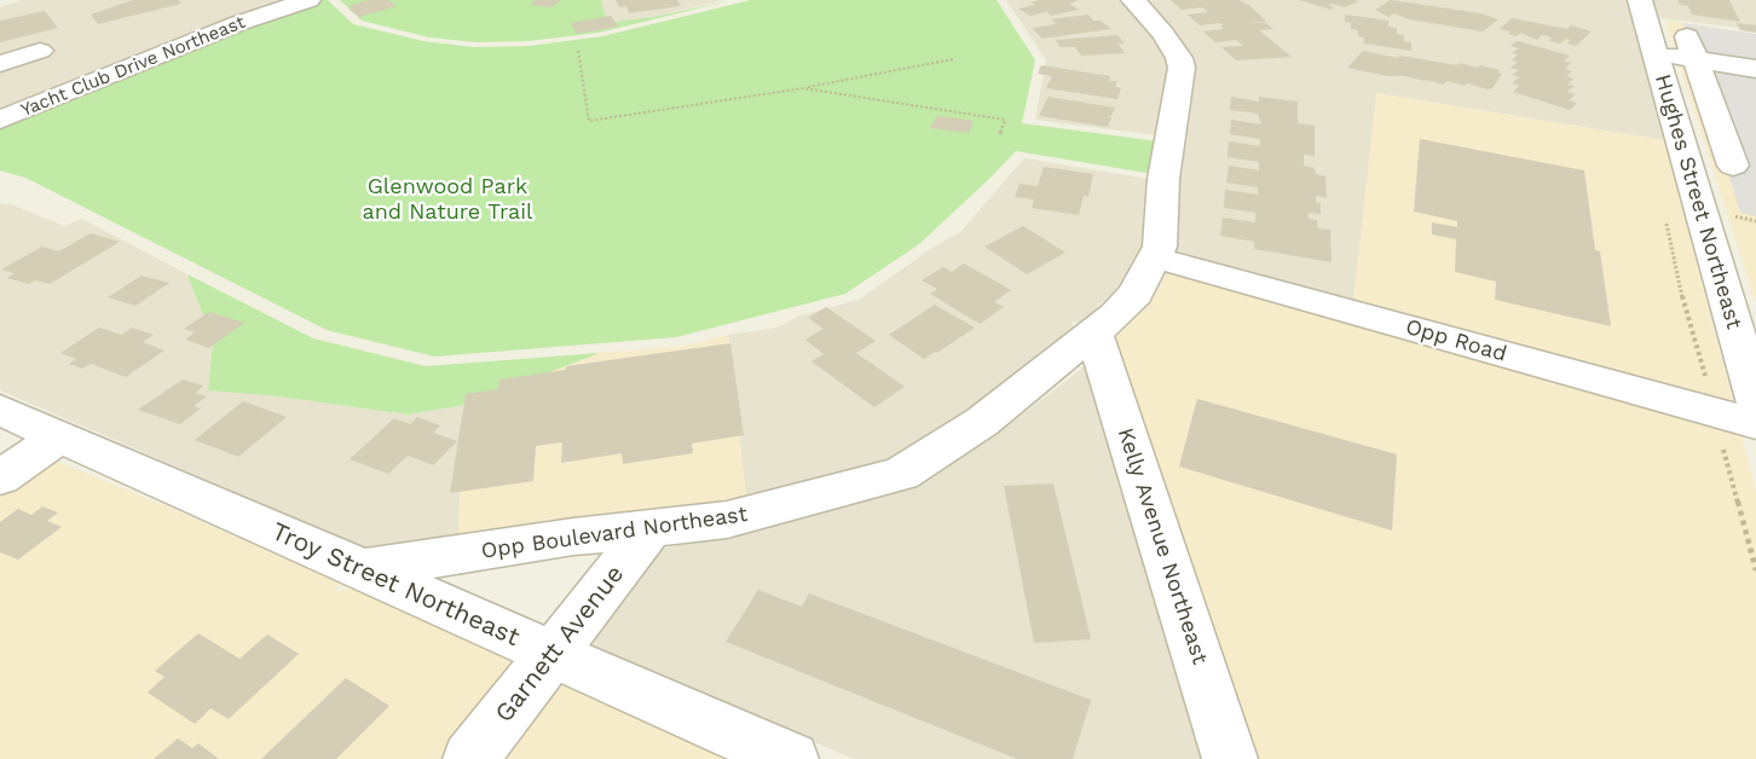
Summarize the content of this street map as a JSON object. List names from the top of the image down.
{
  "streets": {
    "street": [
      "Yacht Club Drive Northeast",
      "Hughes Street Northeast",
      "Opp Road",
      "Opp Boulevard Northeast",
      "Kelly Avenue Northeast",
      "Troy Street Northeast",
      "Garnett Avenue"
    ]
  },
  "crossings": [
    ["Opp Road", "Opp Boulevard Northeast"],
    ["Opp Boulevard Northeast", "Kelly Avenue Northeast"],
    ["Opp Boulevard Northeast", "Troy Street Northeast"],
    ["Opp Boulevard Northeast", "Garnett Avenue"],
    ["Troy Street Northeast", "Garnett Avenue"]
  ],
  "parks": ["Glenwood Park and Nature Trail"]
}
